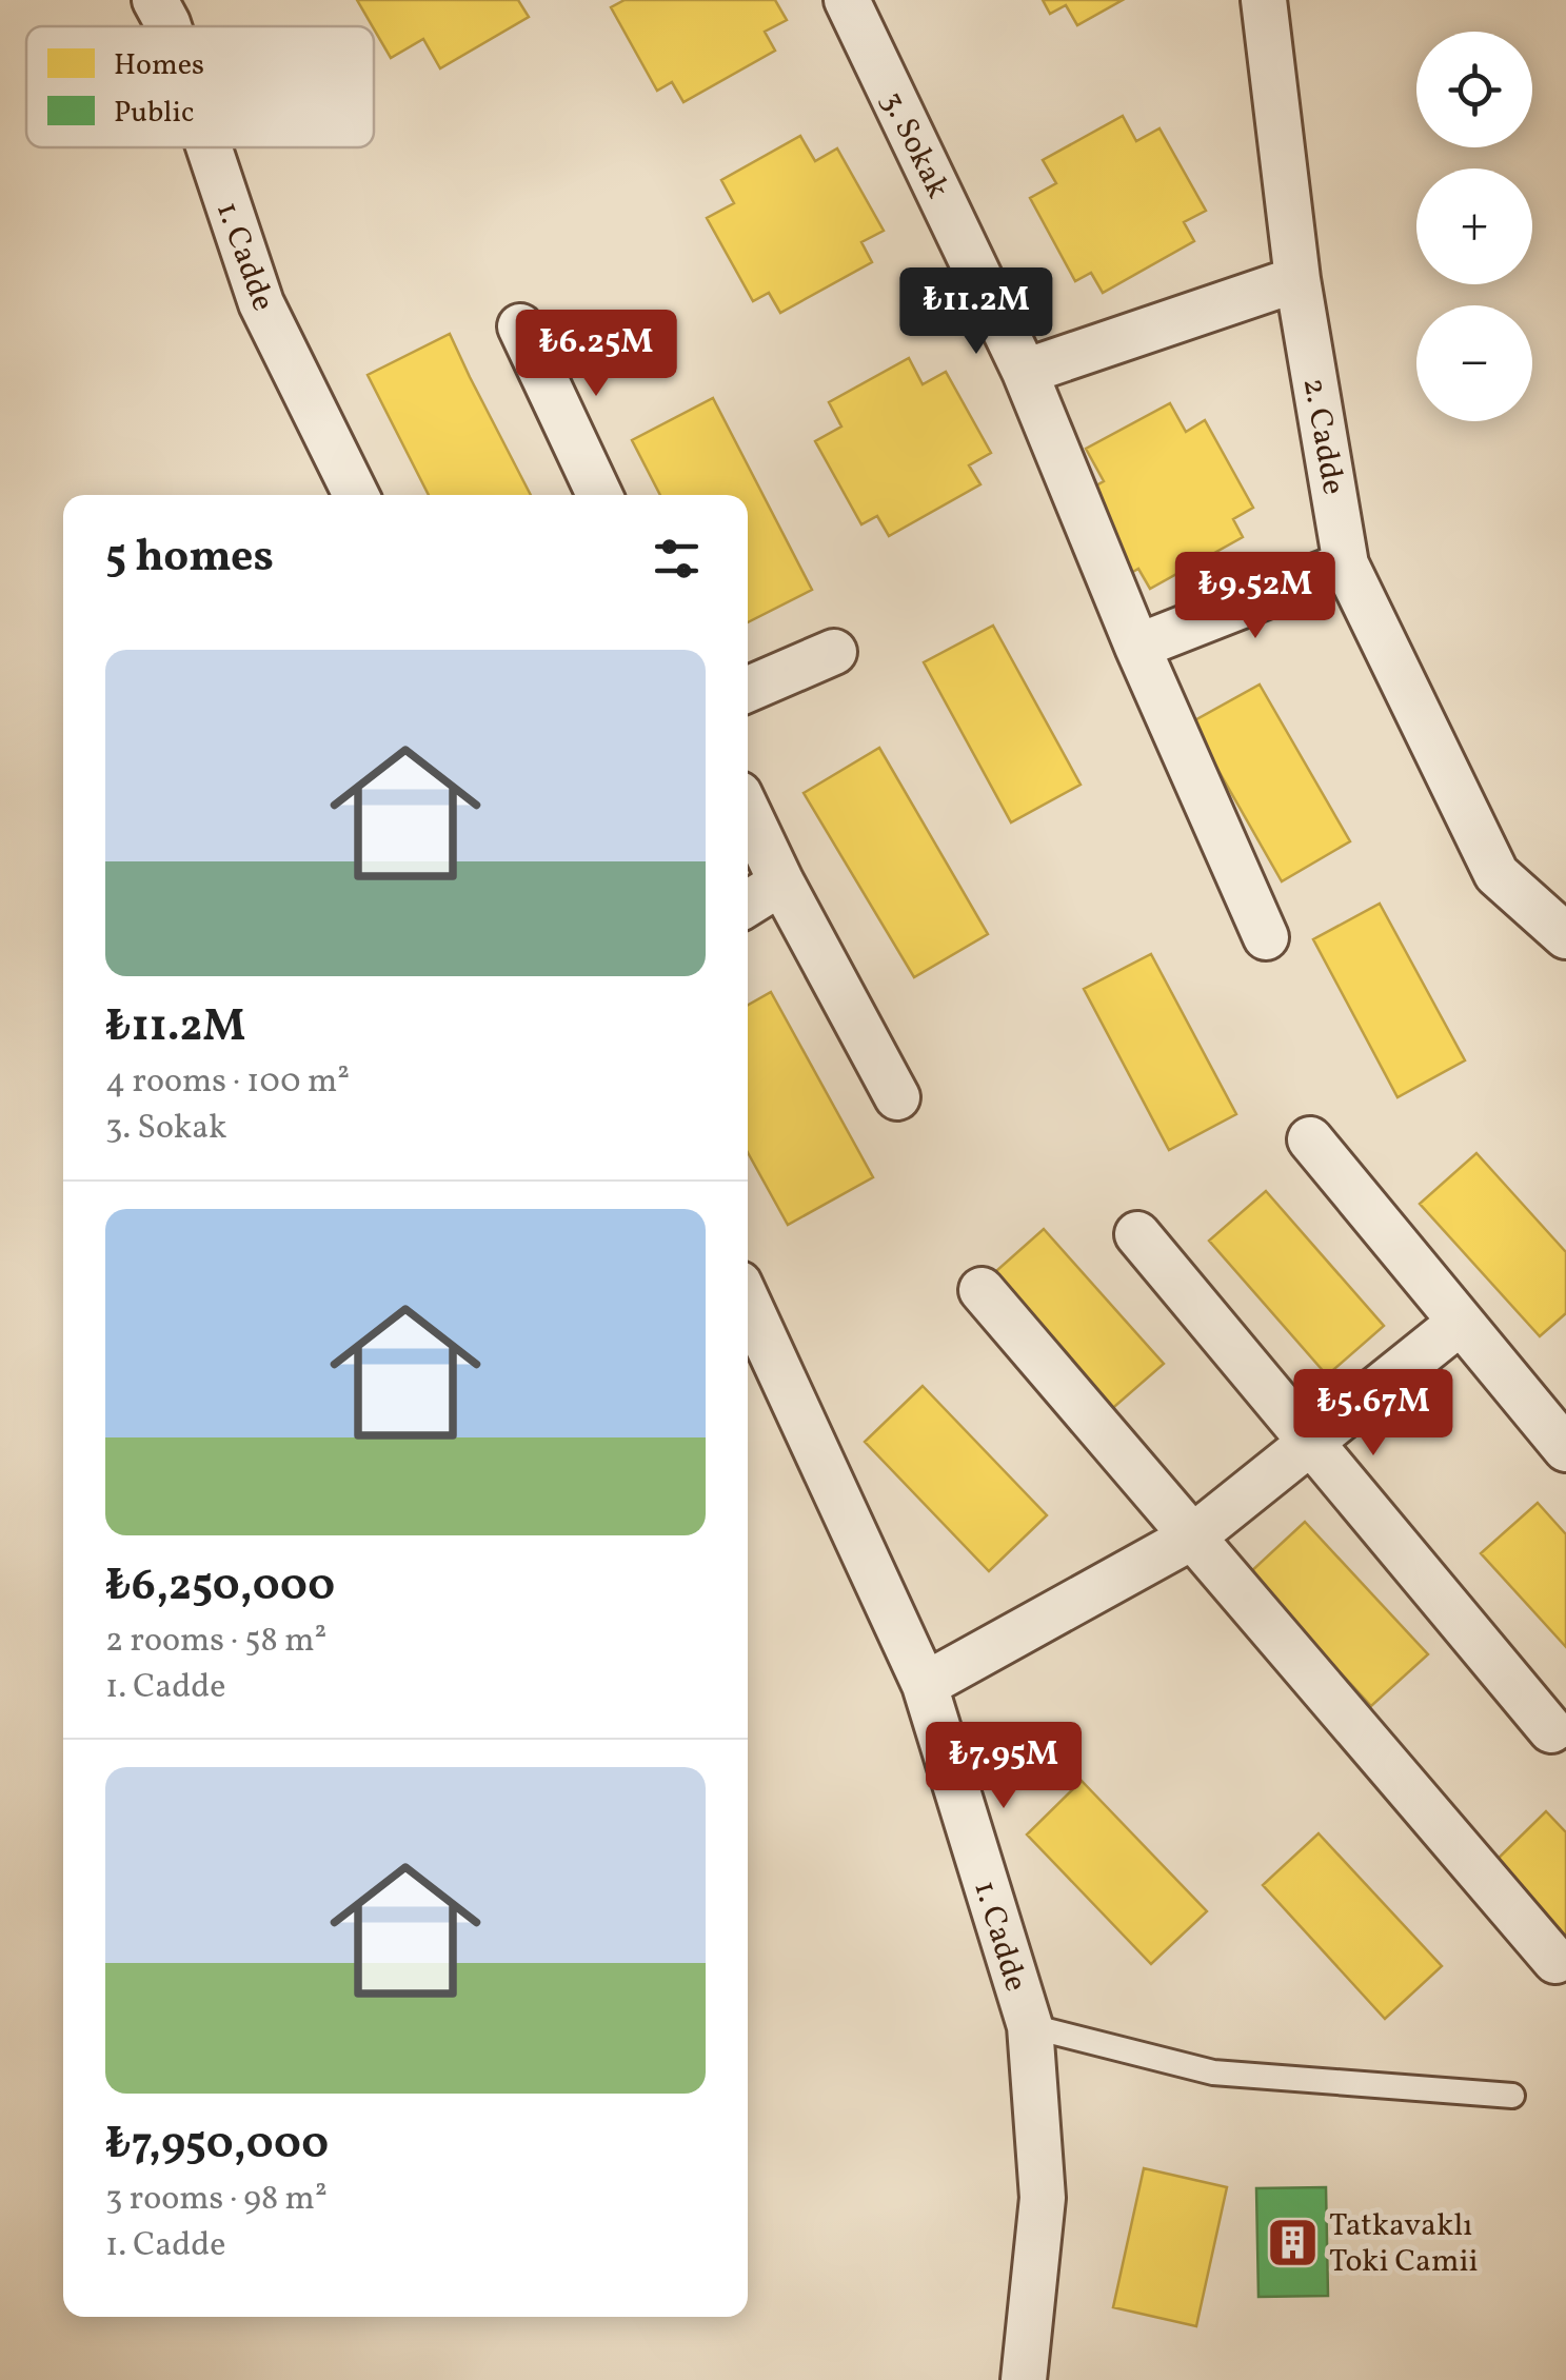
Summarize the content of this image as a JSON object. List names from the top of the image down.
{
  "streets": {
    "street": ["3. Sokak", "1. Cadde", "2. Cadde"]
  },
  "places": {
    "building": ["Tatkavaklı Toki Camii"]
  },
  "legend": ["Homes", "Public"],
  "page": {
    "map_buttons": ["+", "−"],
    "price": [
      "₺11.2M",
      "₺6.25M",
      "₺9.52M",
      "₺5.67M",
      "₺7.95M"
    ],
    "heading": "5 homes",
    "list": [
      {
        "name": "₺11.2M",
        "note": "4 rooms · 100 m² · 3. Sokak"
      },
      {
        "name": "₺6,250,000",
        "note": "2 rooms · 58 m² · 1. Cadde"
      },
      {
        "name": "₺7,950,000",
        "note": "3 rooms · 98 m² · 1. Cadde"
      }
    ]
  }
}
